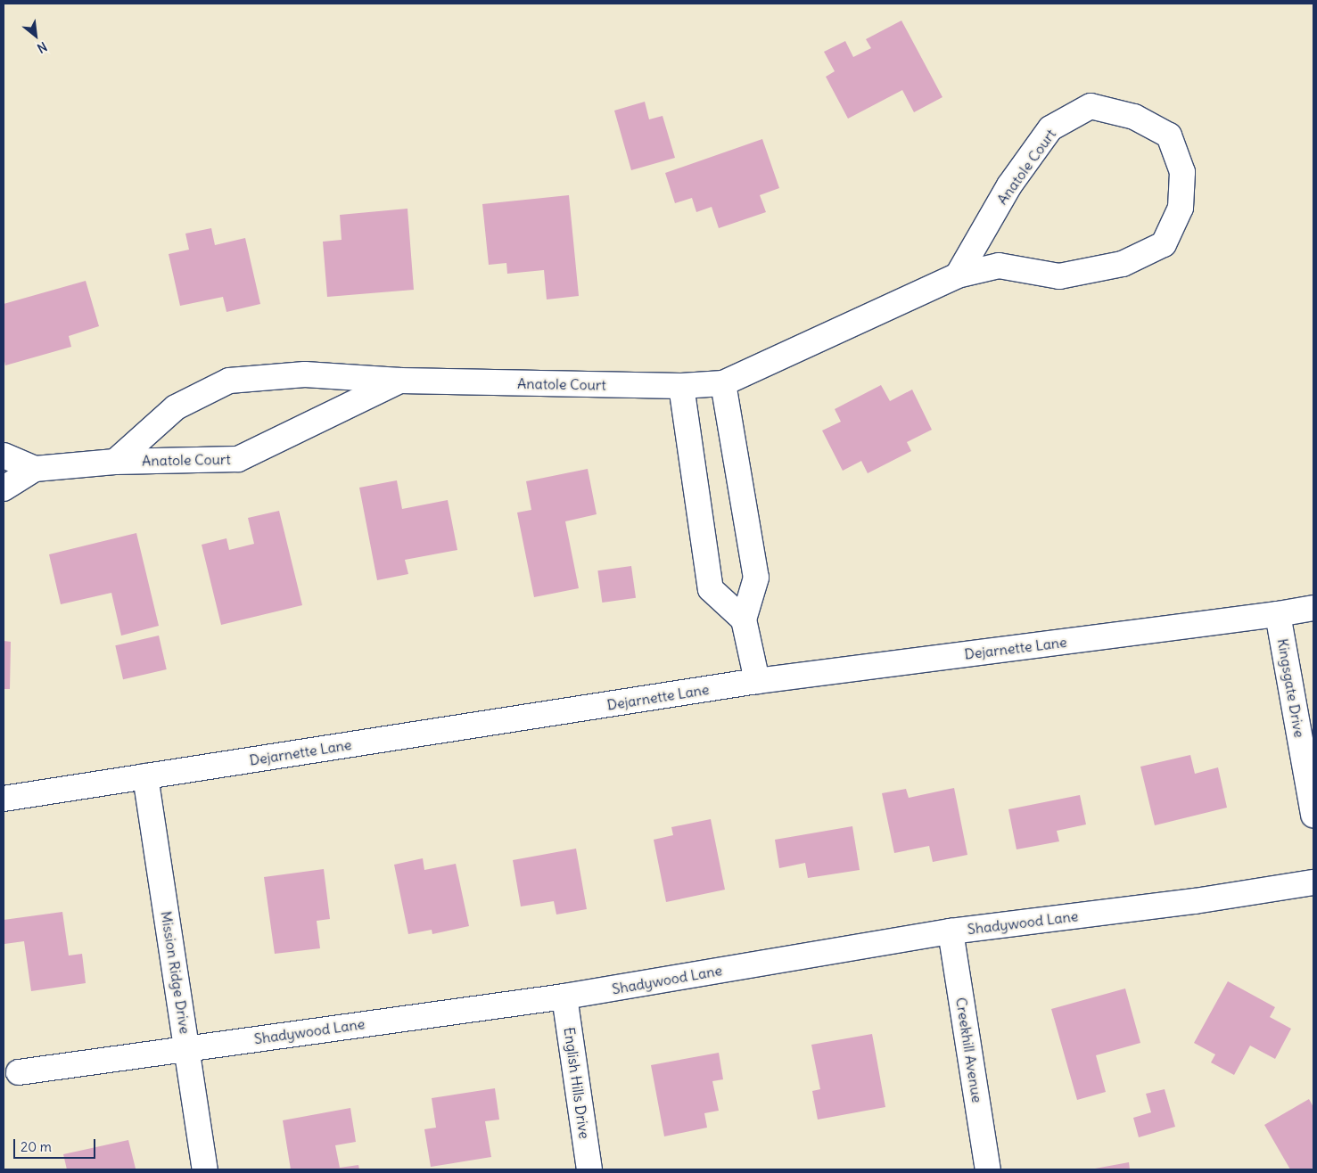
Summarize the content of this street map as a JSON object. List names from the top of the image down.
{
  "streets": {
    "street": [
      "Anatole Court",
      "Dejarnette Lane",
      "Kingsgate Drive",
      "Shadywood Lane",
      "Mission Ridge Drive",
      "Creekhill Avenue",
      "English Hills Drive"
    ]
  },
  "crossings": [
    ["Dejarnette Lane", "Kingsgate Drive"],
    ["Dejarnette Lane", "Mission Ridge Drive"],
    ["Shadywood Lane", "Mission Ridge Drive"],
    ["Shadywood Lane", "Creekhill Avenue"],
    ["Shadywood Lane", "English Hills Drive"]
  ],
  "scale_bar": "20 m",
  "north": "bottom right"
}
